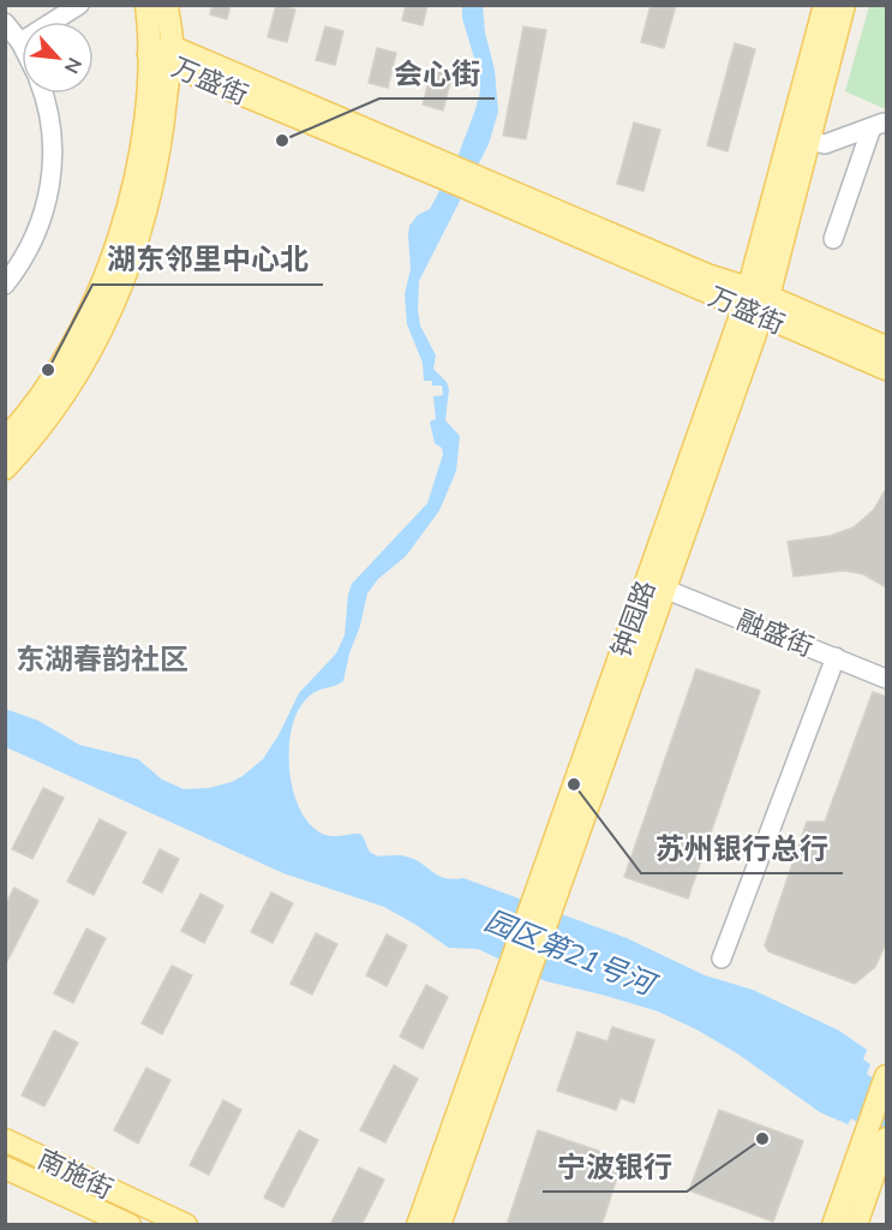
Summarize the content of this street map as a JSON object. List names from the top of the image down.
{
  "streets": {
    "main road": ["万盛街", "钟园路", "南施街"],
    "street": ["融盛街"]
  },
  "crossings": [
    ["万盛街", "钟园路"],
    ["钟园路", "融盛街"]
  ],
  "districts": ["东湖春韵社区"],
  "water": ["园区第21号河"],
  "places": [
    "会心街",
    "湖东邻里中心北",
    "苏州银行总行",
    "宁波银行"
  ],
  "north": "bottom right"
}
